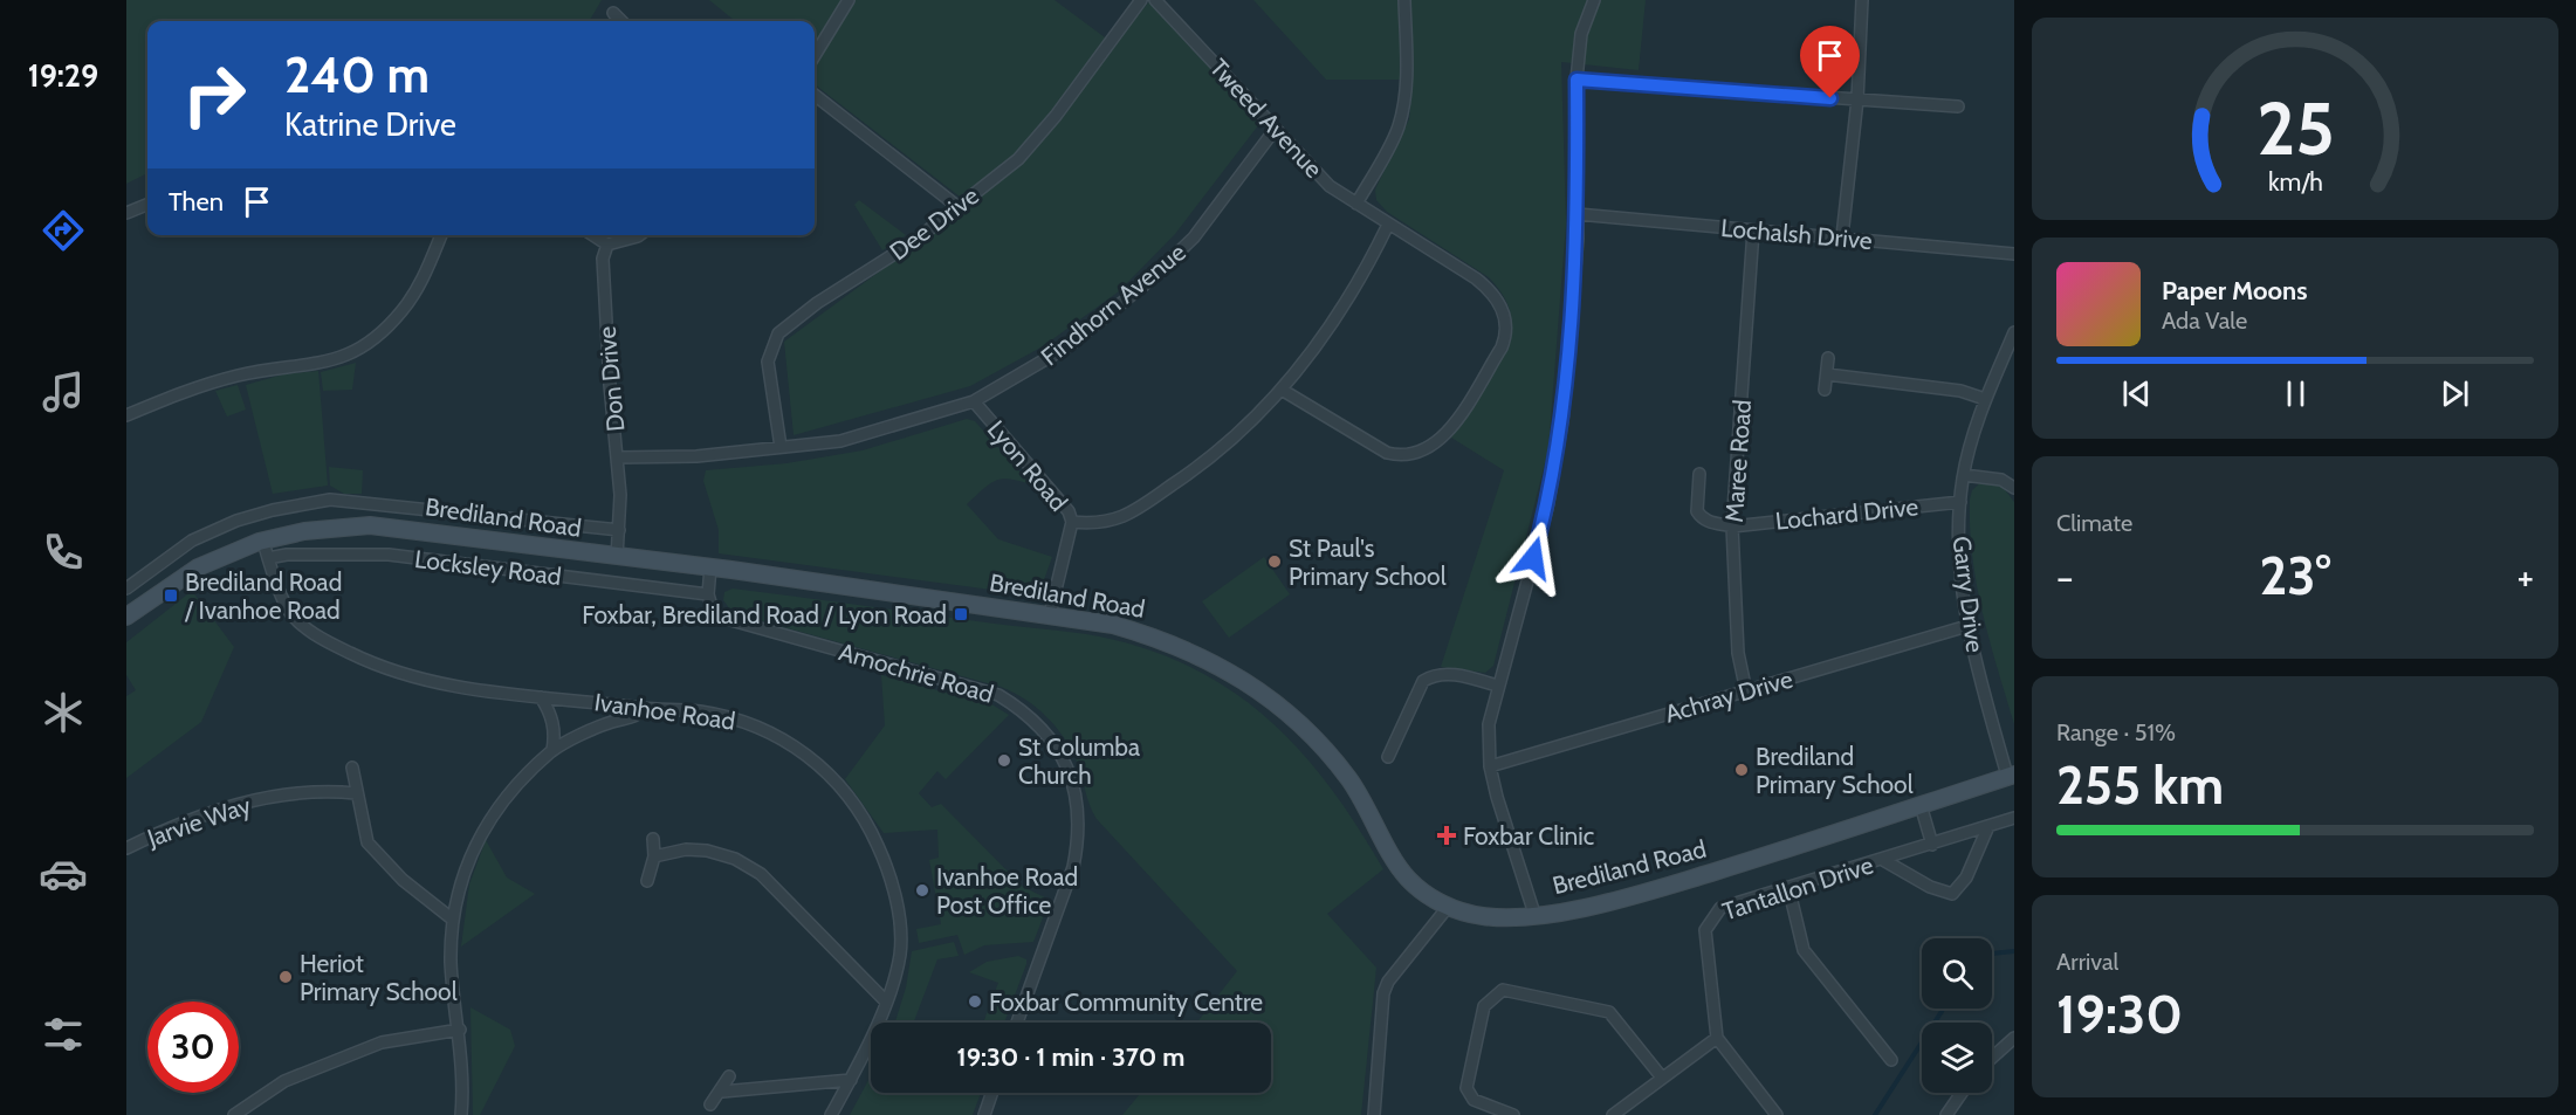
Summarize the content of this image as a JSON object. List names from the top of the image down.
{
  "streets": {
    "street": [
      "Tweed Avenue",
      "Dee Drive",
      "Lochalsh Drive",
      "Findhorn Avenue",
      "Don Drive",
      "Maree Road",
      "Lyon Road",
      "Lochard Drive",
      "Brediland Road",
      "Locksley Road",
      "Garry Drive",
      "Amochrie Road",
      "Achray Drive",
      "Ivanhoe Road",
      "Jarvie Way",
      "Tantallon Drive"
    ]
  },
  "crossings": [
    ["Tweed Avenue", "Findhorn Avenue"],
    ["Dee Drive", "Findhorn Avenue"],
    ["Lochalsh Drive", "Maree Road"],
    ["Findhorn Avenue", "Don Drive"],
    ["Findhorn Avenue", "Lyon Road"],
    ["Don Drive", "Brediland Road"],
    ["Maree Road", "Lochard Drive"],
    ["Maree Road", "Achray Drive"],
    ["Lyon Road", "Brediland Road"],
    ["Lochard Drive", "Garry Drive"],
    ["Brediland Road", "Garry Drive"],
    ["Brediland Road", "Ivanhoe Road"],
    ["Locksley Road", "Amochrie Road"],
    ["Locksley Road", "Ivanhoe Road"],
    ["Garry Drive", "Achray Drive"]
  ],
  "places": {
    "other": [
      "St Paul's Primary School",
      "St Columba Church",
      "Brediland Primary School",
      "Ivanhoe Road Post Office",
      "Heriot Primary School",
      "Foxbar Community Centre"
    ],
    "transit": ["Brediland Road / Ivanhoe Road", "Foxbar, Brediland Road / Lyon Road"],
    "health": ["Foxbar Clinic"]
  },
  "page": {
    "tabs": "19:29",
    "turn": ["240 m", "Katrine Drive"],
    "then": "Then",
    "song": ["Paper Moons", "Ada Vale"],
    "tile": [
      "Climate",
      ["Range · 51%", "255 km"],
      ["Arrival", "19:30"]
    ],
    "heat": ["−", "23°", "+"],
    "limit": "30",
    "trip": "19:30 · 1 min · 370 m",
    "gauge": ["25", "km/h"]
  }
}
